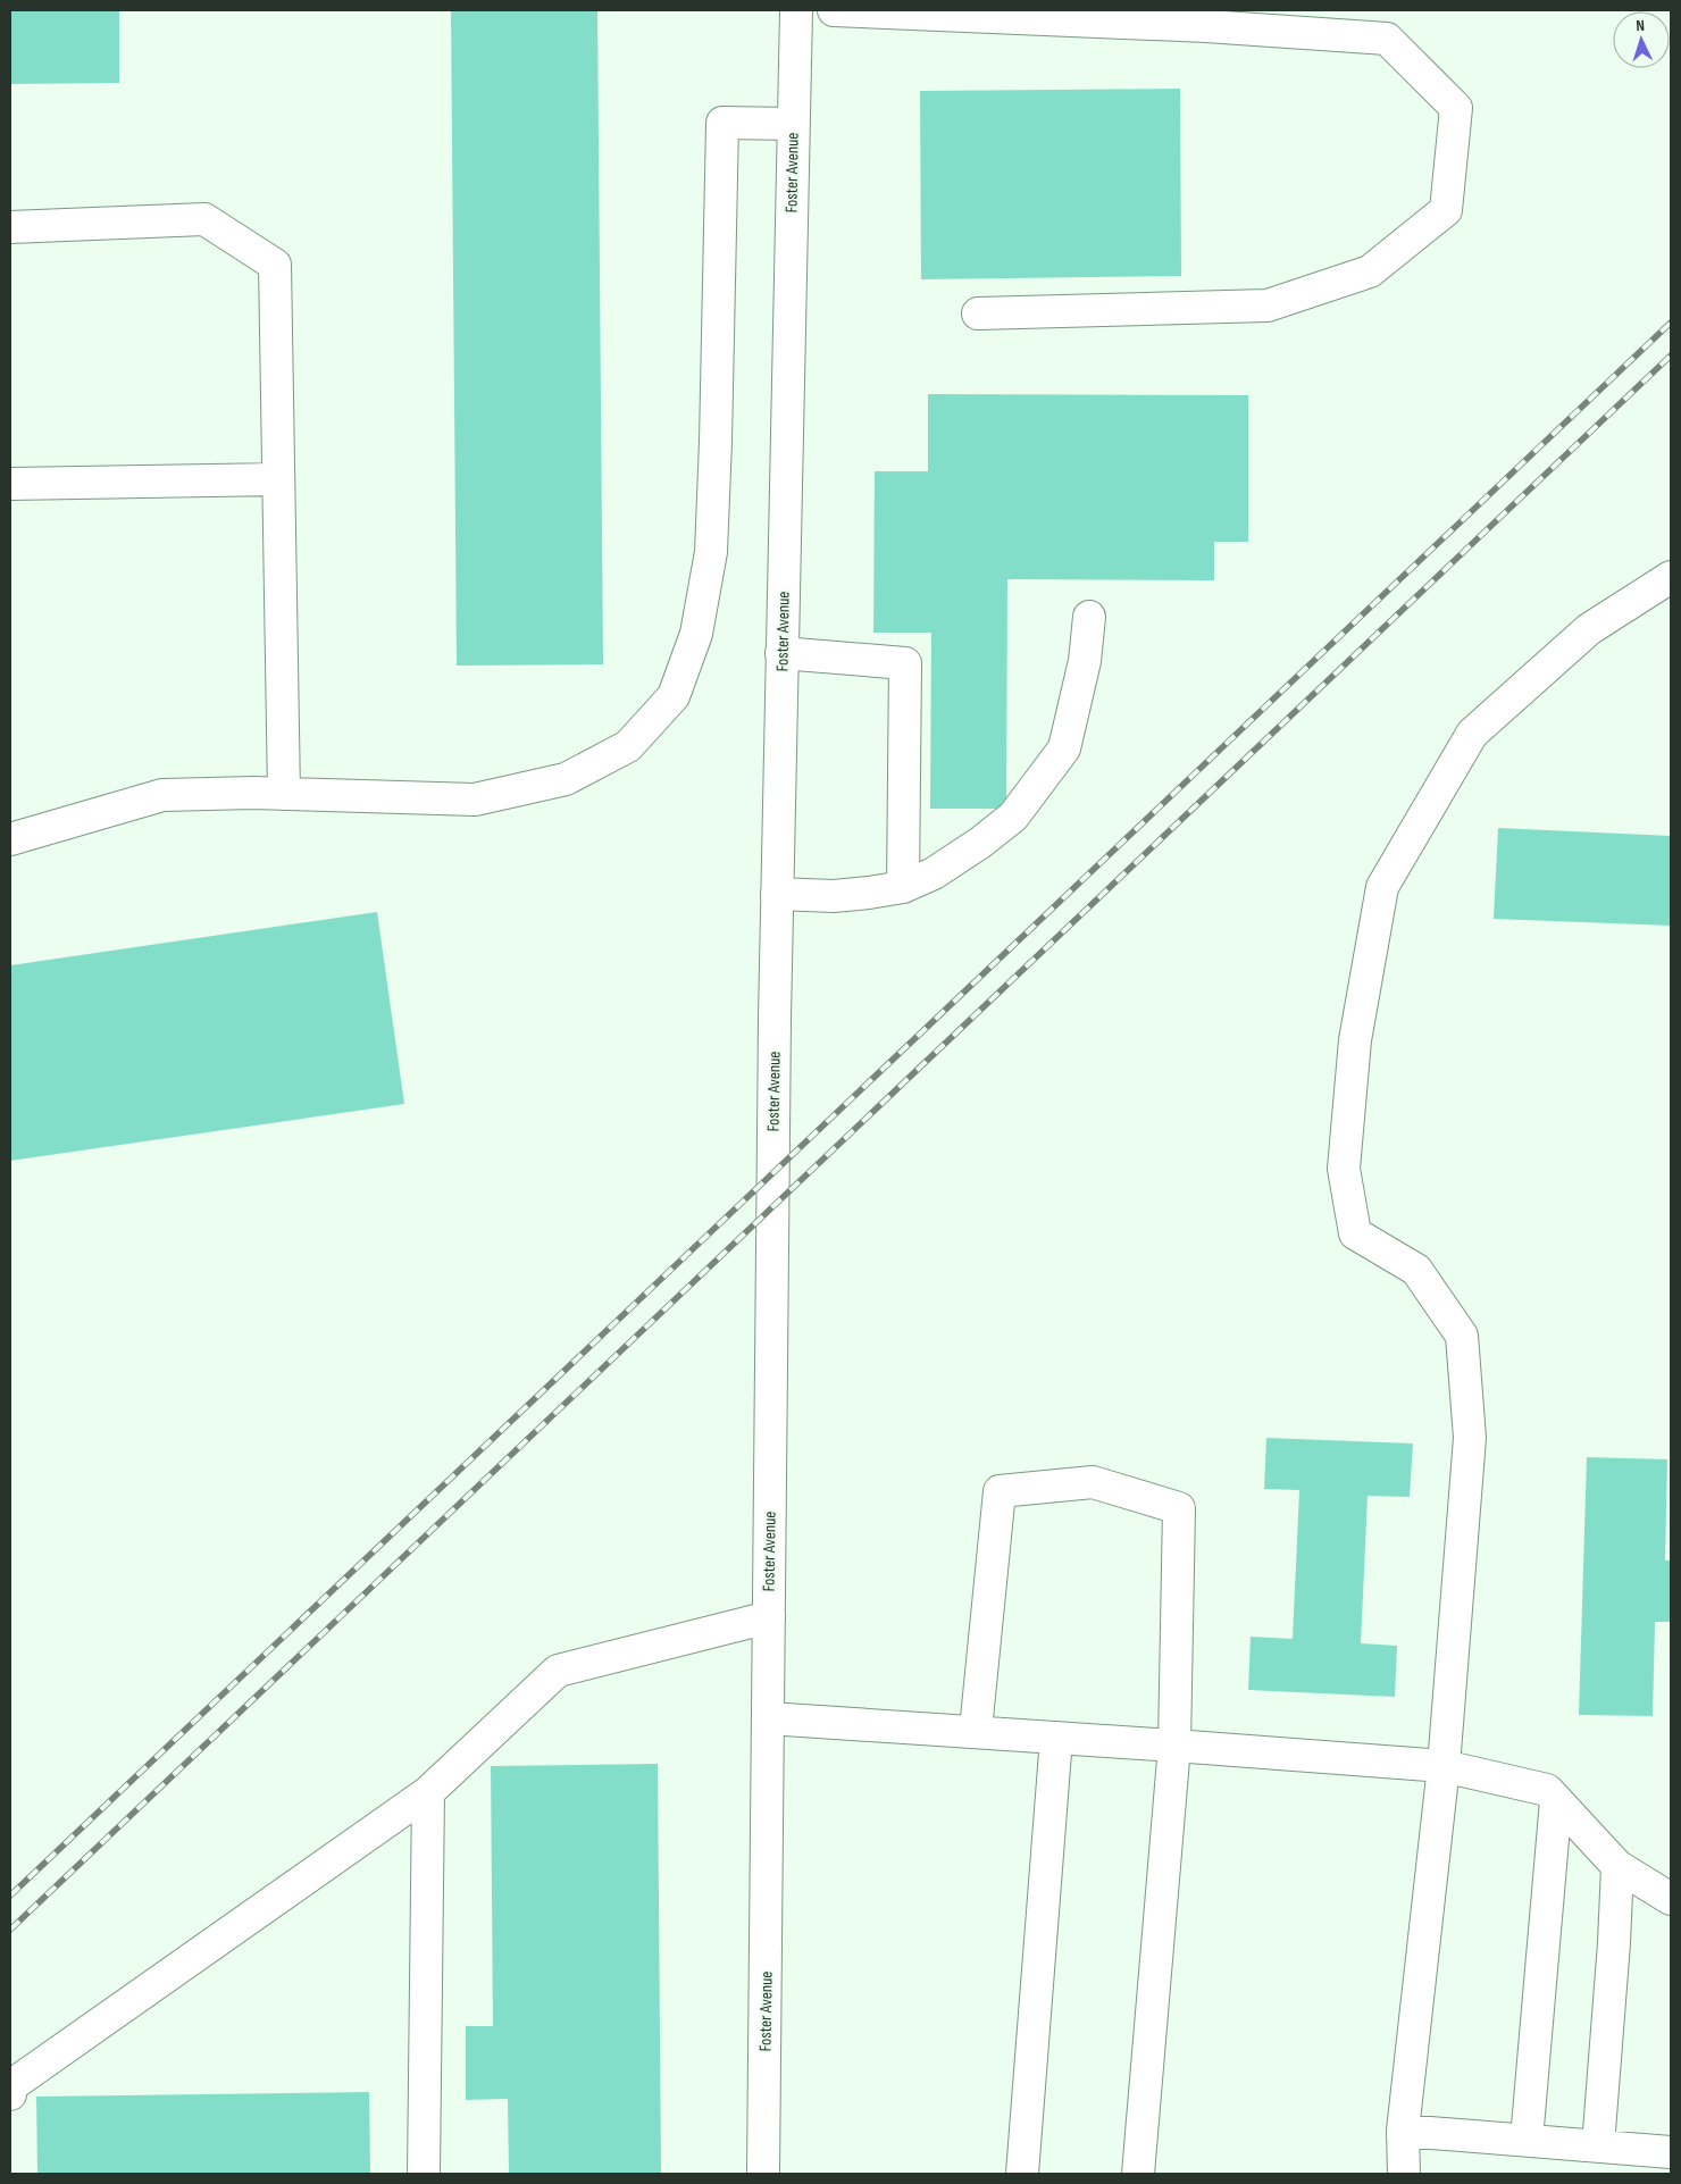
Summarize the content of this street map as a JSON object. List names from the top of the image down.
{
  "streets": {
    "main road": ["Foster Avenue"]
  },
  "north": "top"
}
